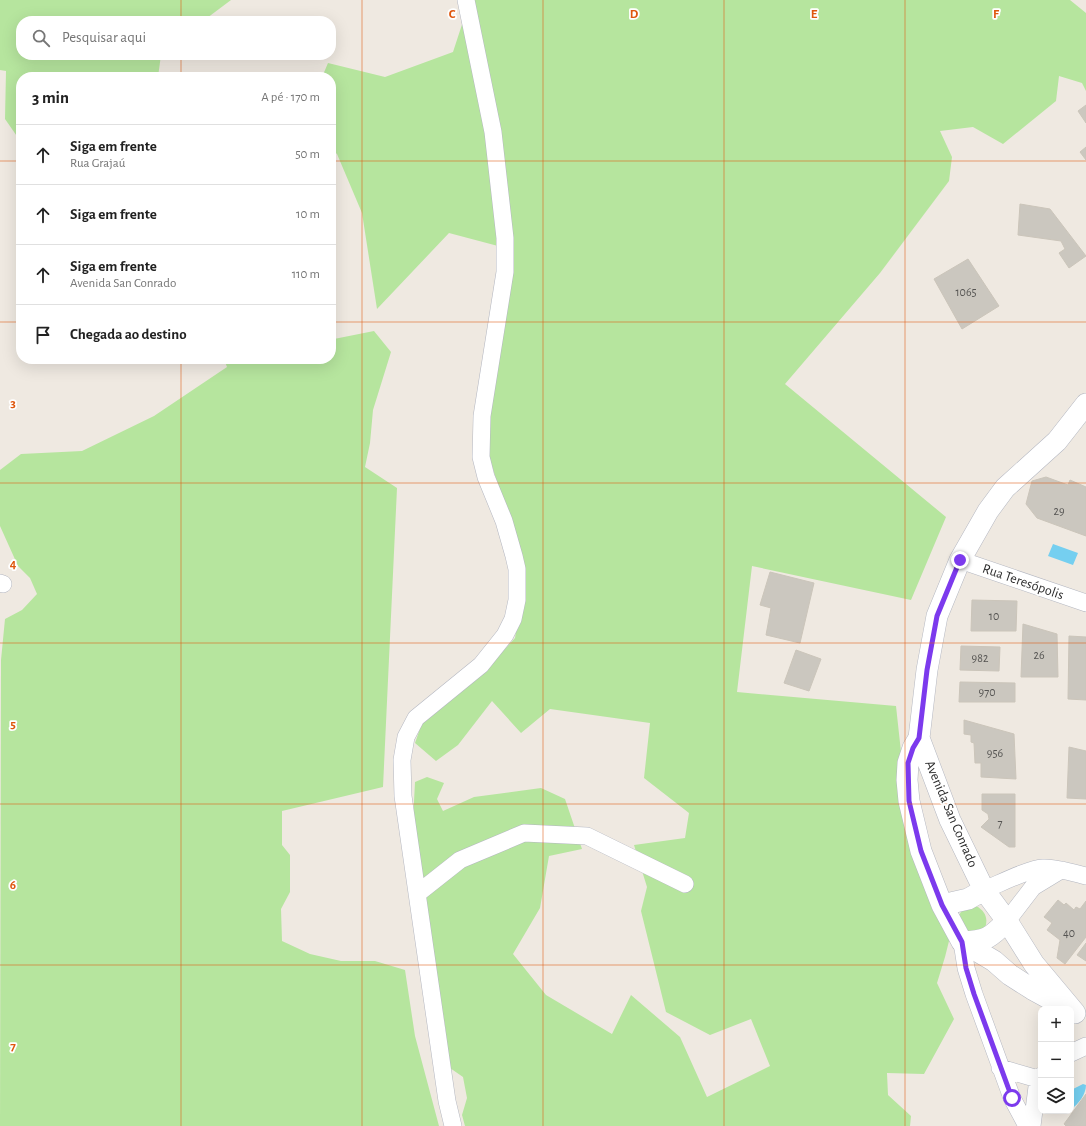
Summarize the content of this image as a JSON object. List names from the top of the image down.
{
  "streets": {
    "street": ["Rua Teresópolis", "Avenida San Conrado"]
  },
  "crossings": [
    ["Rua Teresópolis", "Avenida San Conrado"]
  ],
  "house_numbers": [
    "1065",
    "29",
    "10",
    "26",
    "982",
    "970",
    "956",
    "7",
    "40"
  ],
  "page": {
    "search": "Pesquisar aqui",
    "heading": ["3 min", "A pé · 170 m"],
    "list": [
      ["Siga em frente", "Rua Grajaú", "50 m"],
      ["Siga em frente", "10 m"],
      ["Siga em frente", "Avenida San Conrado", "110 m"],
      "Chegada ao destino"
    ],
    "map_buttons": ["+", "−"]
  },
  "grid": {
    "columns": [
      "C",
      "D",
      "E",
      "F"
    ],
    "rows": [
      "3",
      "4",
      "5",
      "6",
      "7"
    ]
  }
}
